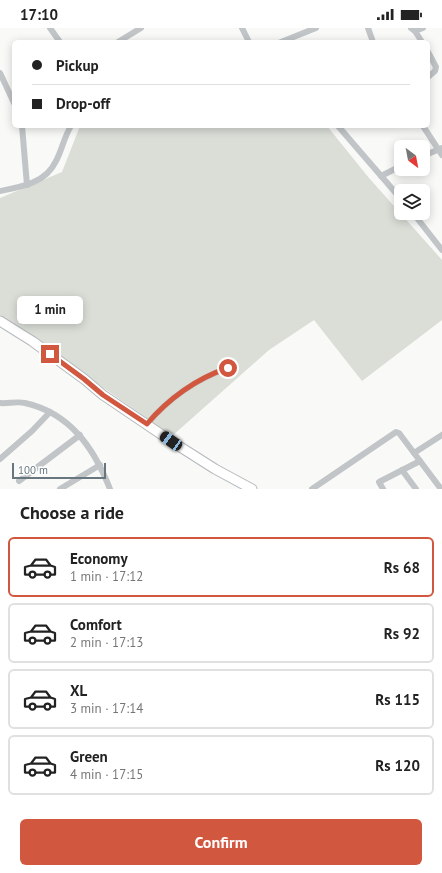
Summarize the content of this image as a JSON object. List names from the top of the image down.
{
  "scale_bar": "100 m",
  "north": "bottom right",
  "page": {
    "status": "17:10",
    "banner": ["Pickup", "Drop-off"],
    "bubble": "1 min",
    "scale": "100 m",
    "heading": "Choose a ride",
    "list": [
      {
        "name": "Economy",
        "note": "1 min · 17:12",
        "value": "Rs 68"
      },
      {
        "name": "Comfort",
        "note": "2 min · 17:13",
        "value": "Rs 92"
      },
      {
        "name": "XL",
        "note": "3 min · 17:14",
        "value": "Rs 115"
      },
      {
        "name": "Green",
        "note": "4 min · 17:15",
        "value": "Rs 120"
      }
    ],
    "buttons": "Confirm"
  }
}
